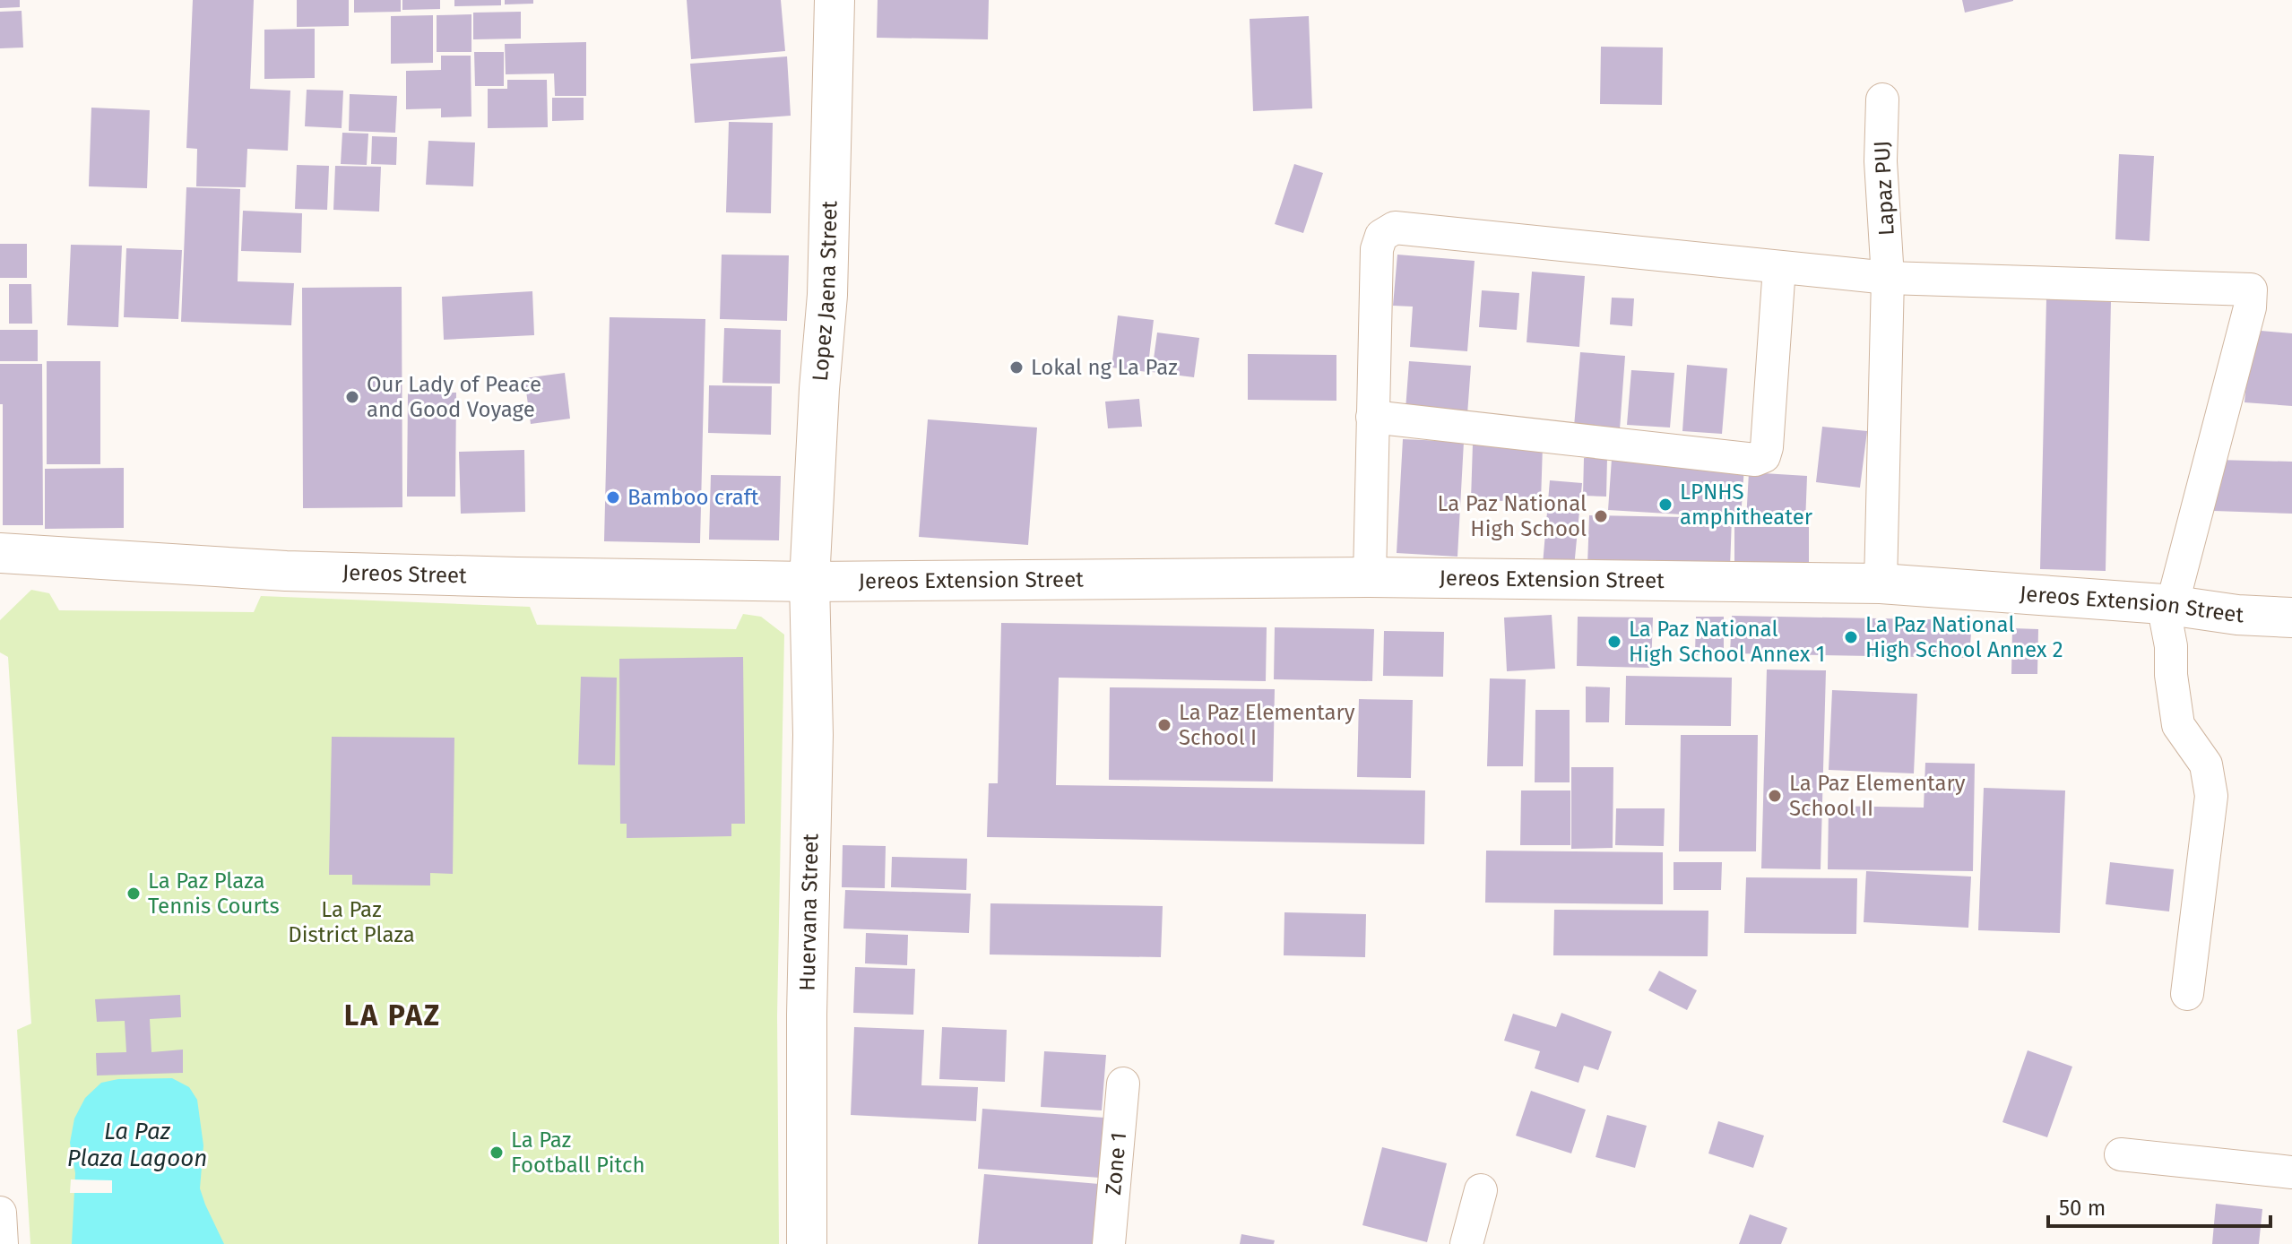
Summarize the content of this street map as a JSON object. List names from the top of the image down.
{
  "streets": {
    "street": [
      "Lapaz PUJ",
      "Lopez Jaena Street",
      "Jereos Street",
      "Jereos Extension Street",
      "Huervana Street",
      "Zone 1"
    ]
  },
  "crossings": [
    ["Lapaz PUJ", "Jereos Extension Street"],
    ["Lopez Jaena Street", "Jereos Street"],
    ["Lopez Jaena Street", "Jereos Extension Street"],
    ["Lopez Jaena Street", "Huervana Street"],
    ["Jereos Street", "Jereos Extension Street"],
    ["Jereos Street", "Huervana Street"],
    ["Jereos Extension Street", "Huervana Street"]
  ],
  "districts": ["LA PAZ"],
  "water": ["La Paz Plaza Lagoon"],
  "parks": ["La Paz District Plaza"],
  "places": [
    "Lokal ng La Paz",
    "Our Lady of Peace and Good Voyage",
    "Bamboo craft",
    "LPNHS amphitheater",
    "La Paz National High School",
    "La Paz National High School Annex 2",
    "La Paz National High School Annex 1",
    "La Paz Elementary School I",
    "La Paz Elementary School II",
    "La Paz Plaza Tennis Courts",
    "La Paz Football Pitch"
  ],
  "scale_bar": "50 m"
}
